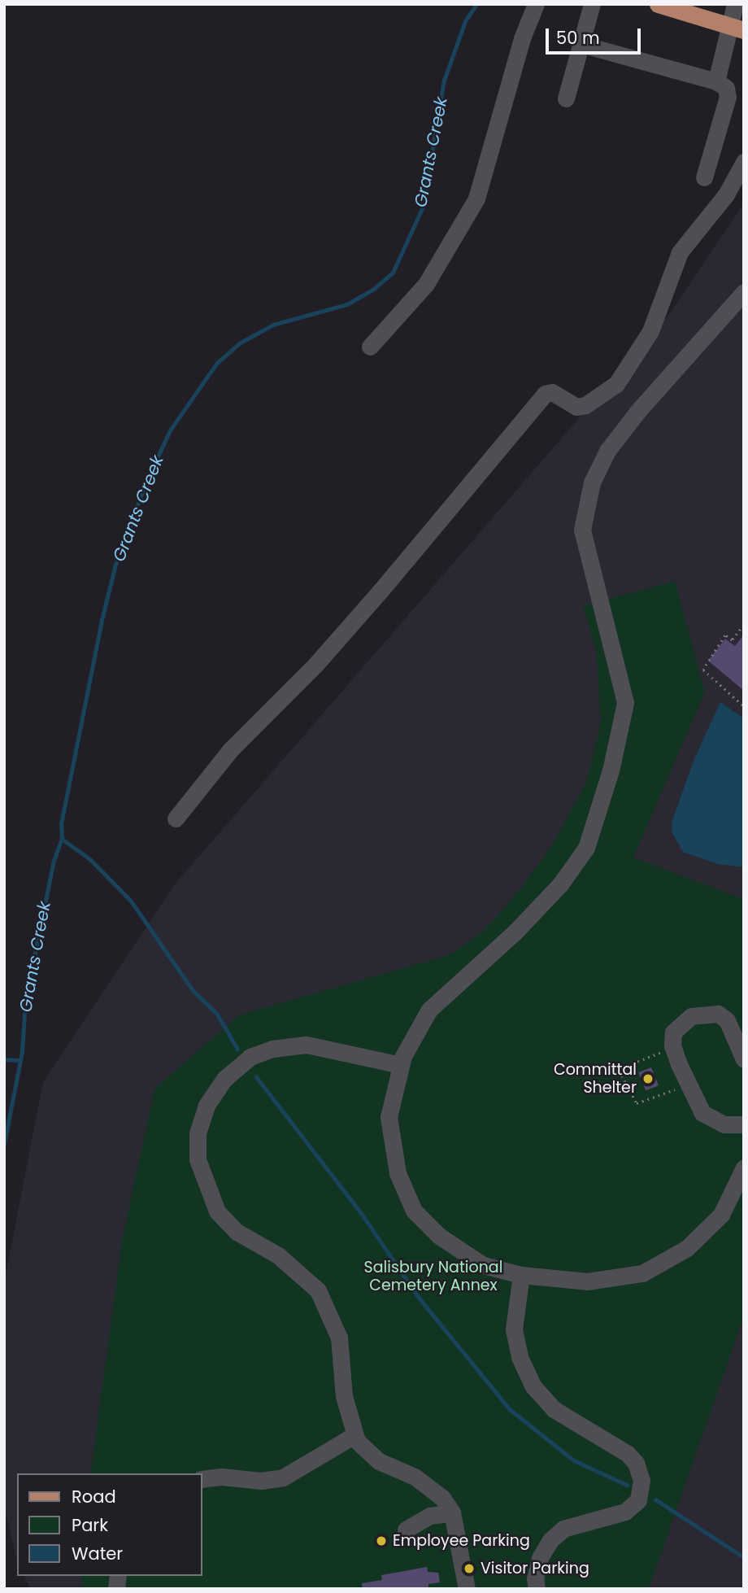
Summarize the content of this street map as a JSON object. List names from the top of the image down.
{
  "water": ["Grants Creek"],
  "parks": ["Salisbury National Cemetery Annex"],
  "places": ["Committal Shelter", "Employee Parking", "Visitor Parking"],
  "legend": ["Road", "Park", "Water"],
  "scale_bar": "50 m"
}
